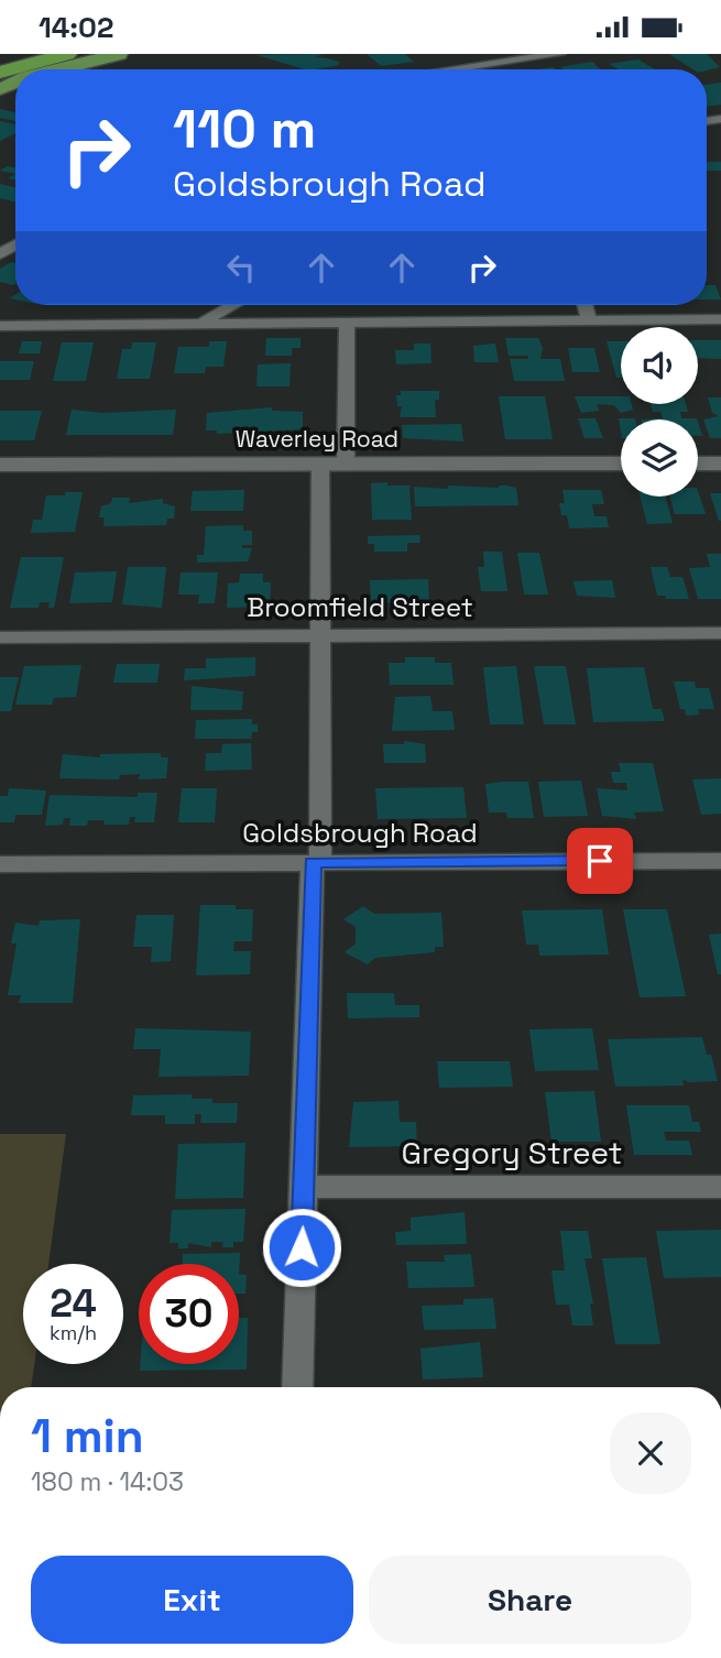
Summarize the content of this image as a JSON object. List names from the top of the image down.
{
  "streets": {
    "street": [
      "Waverley Road",
      "Broomfield Street",
      "Goldsbrough Road",
      "Gregory Street"
    ]
  },
  "page": {
    "status": "14:02",
    "turn": ["110 m", "Goldsbrough Road"],
    "speed": "24 km/h",
    "limit": "30",
    "heading": ["1 min", "180 m · 14:03"],
    "buttons": ["Exit", "Share"]
  }
}
